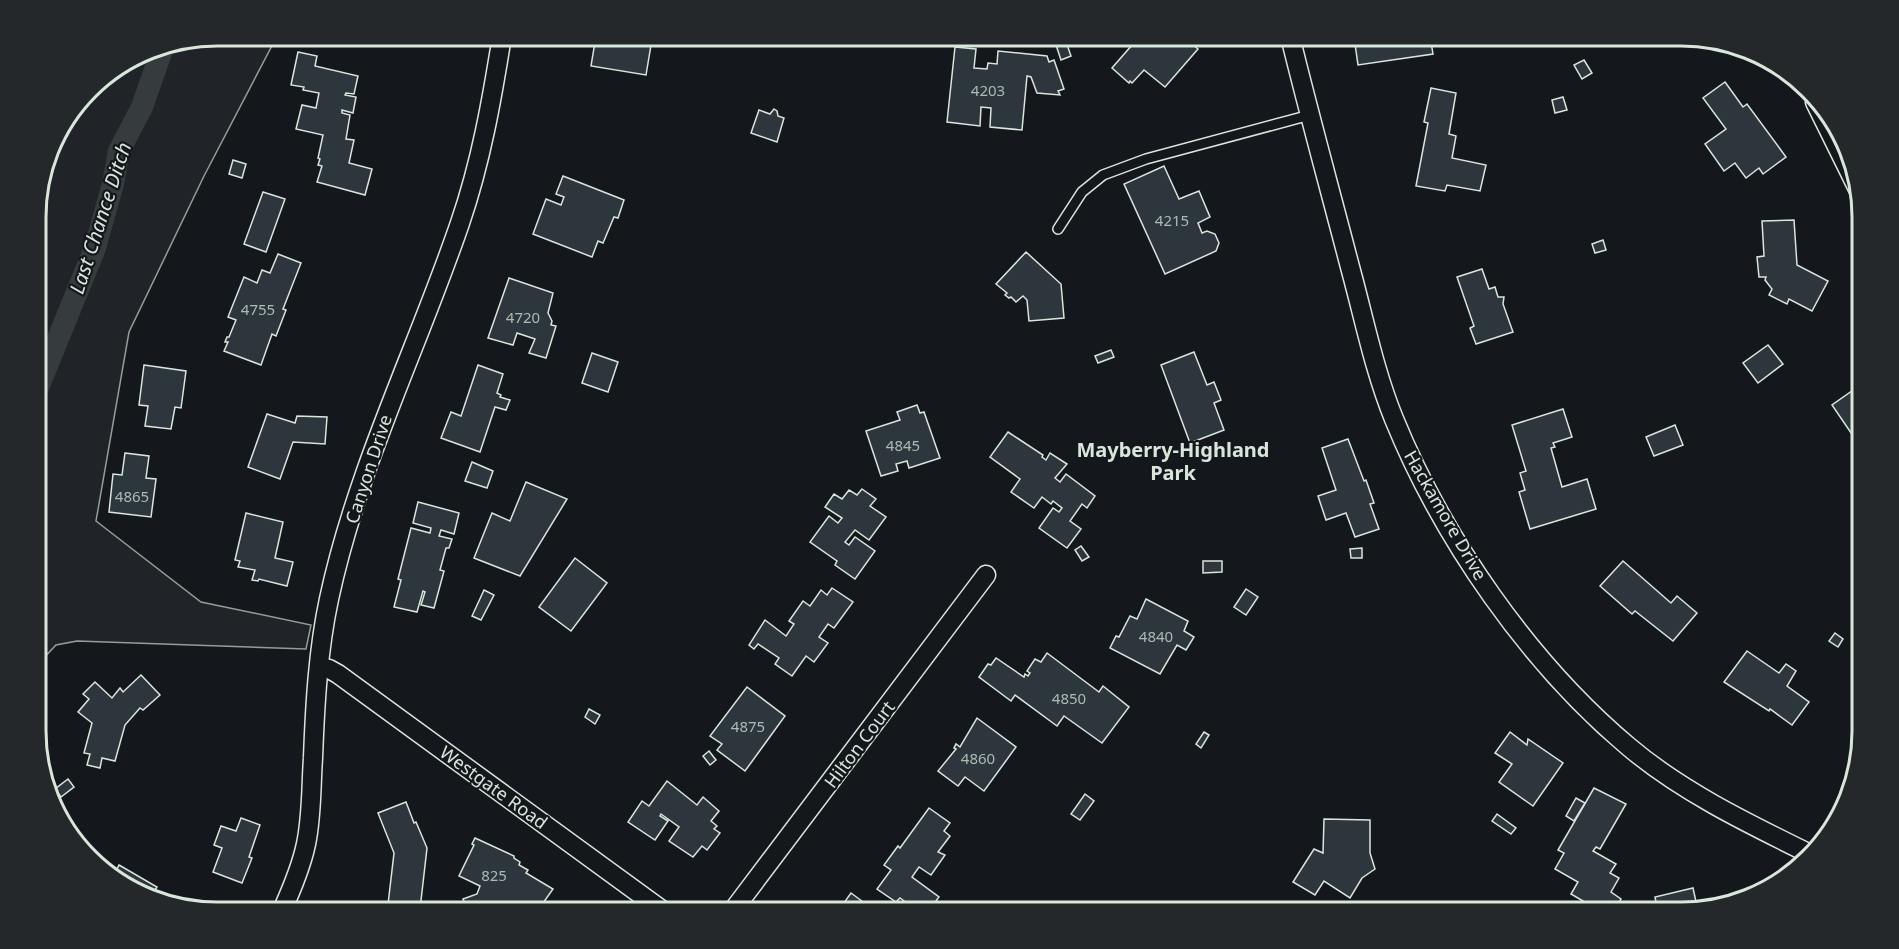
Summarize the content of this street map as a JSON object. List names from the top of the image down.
{
  "streets": {
    "street": [
      "Canyon Drive",
      "Hackamore Drive",
      "Hilton Court",
      "Westgate Road"
    ]
  },
  "crossings": [
    ["Canyon Drive", "Westgate Road"]
  ],
  "districts": ["Mayberry-Highland Park"],
  "water": ["Last Chance Ditch"],
  "house_numbers": [
    "4203",
    "4215",
    "4755",
    "4720",
    "4845",
    "4865",
    "4840",
    "4850",
    "4875",
    "4860",
    "825"
  ]
}
